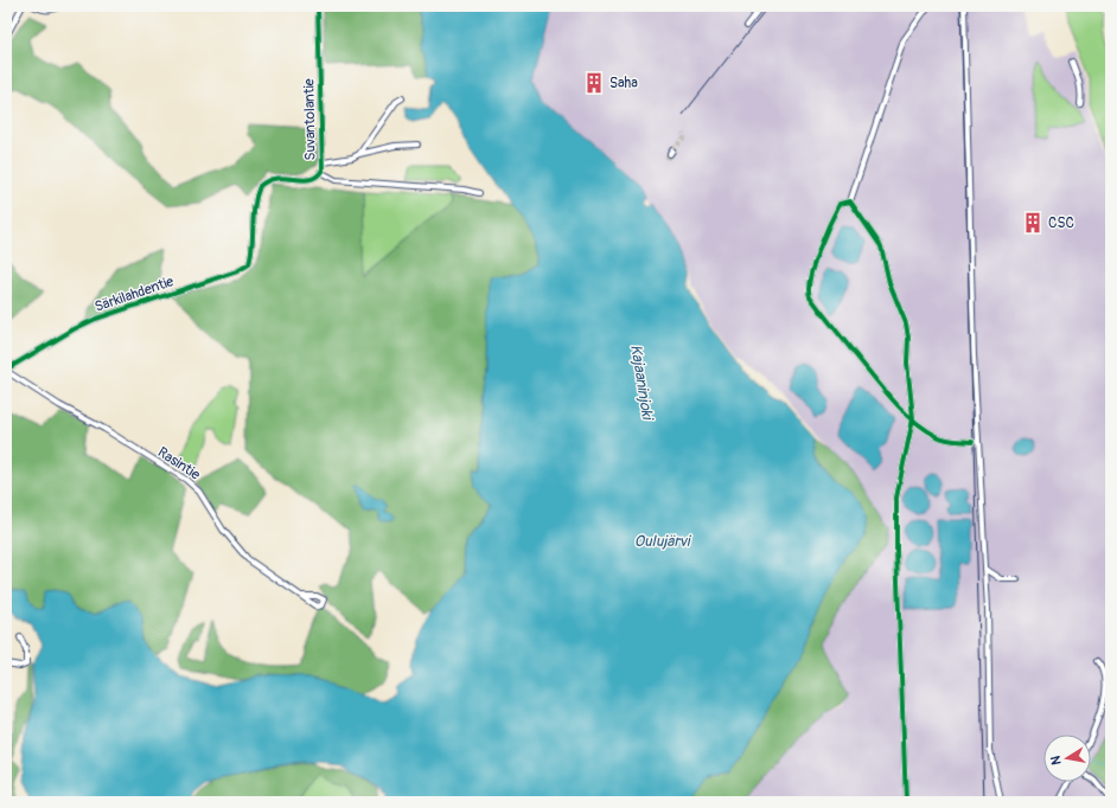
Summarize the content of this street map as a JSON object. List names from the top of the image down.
{
  "streets": {
    "street": ["Suvantolantie", "Särkilahdentie", "Rasintie"]
  },
  "crossings": [
    ["Suvantolantie", "Särkilahdentie"],
    ["Särkilahdentie", "Rasintie"]
  ],
  "water": ["Kajaaninjoki", "Oulujärvi"],
  "places": {
    "building": ["Saha", "CSC"]
  },
  "north": "left"
}
